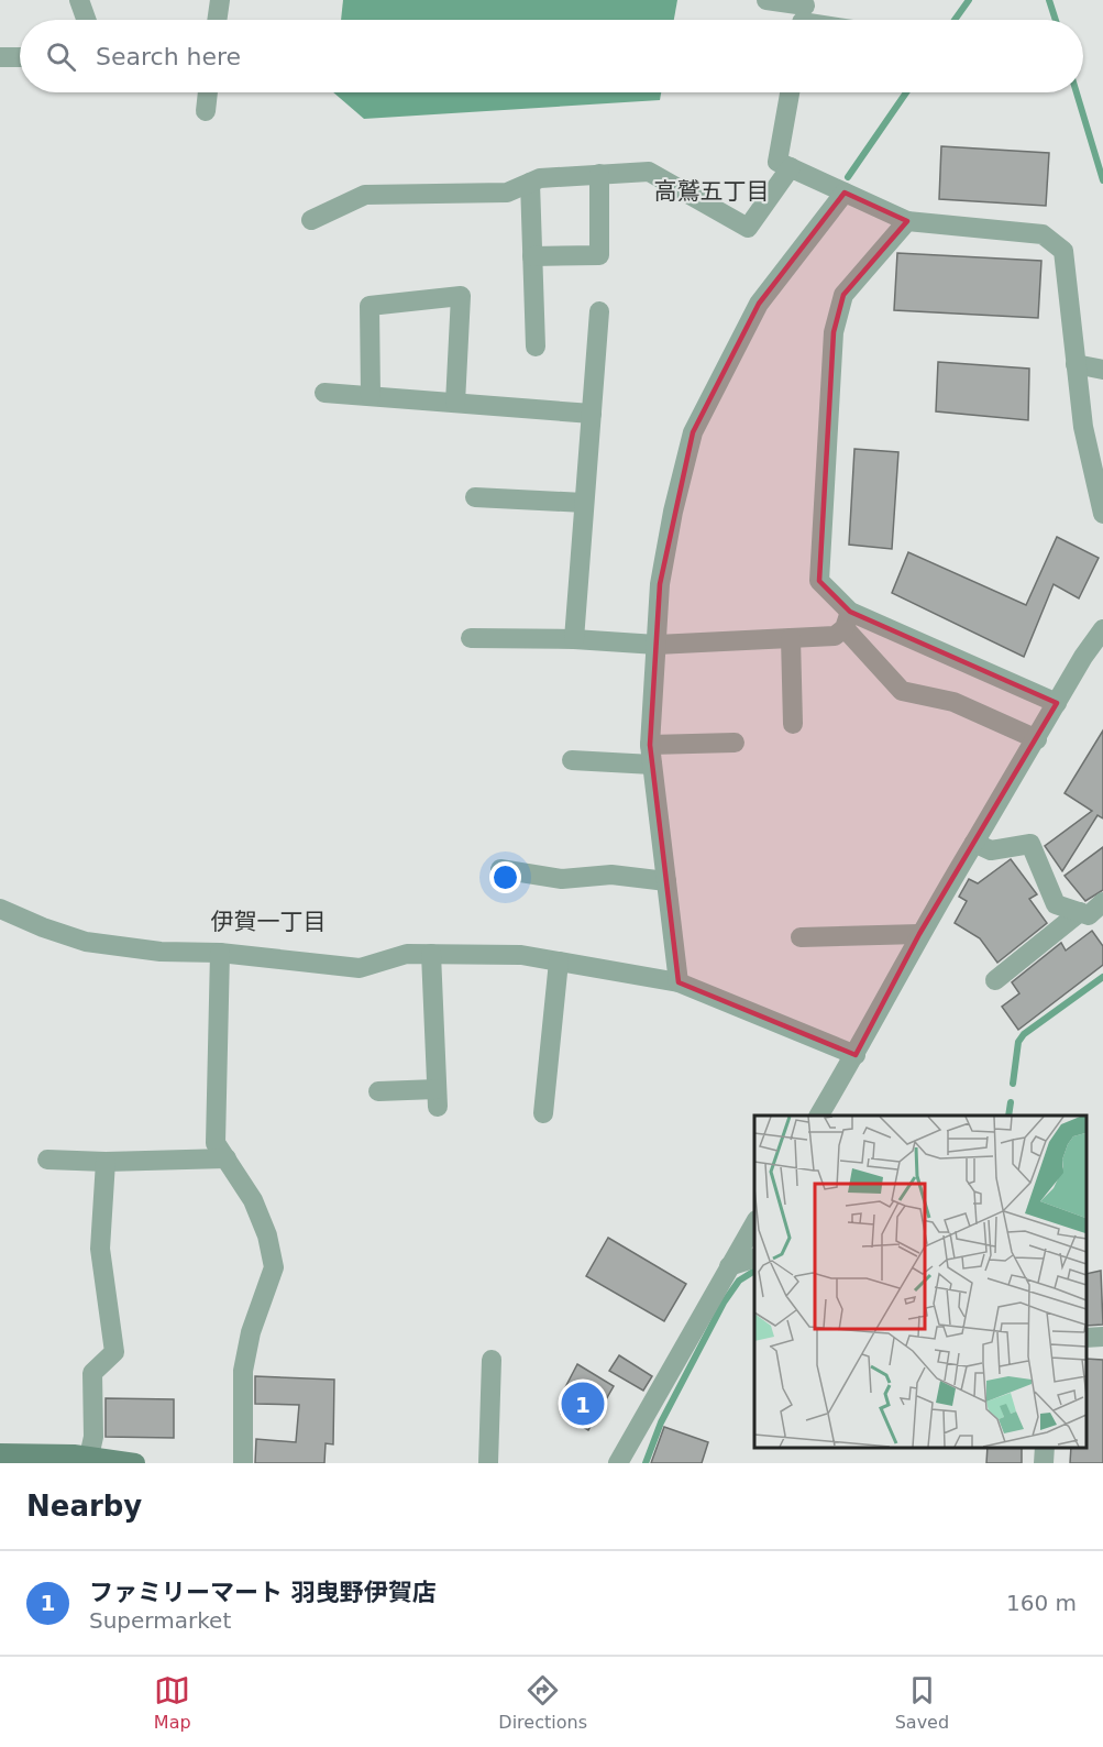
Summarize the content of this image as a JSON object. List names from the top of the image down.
{
  "districts": ["高鷲五丁目", "伊賀一丁目"],
  "page": {
    "search": "Search here",
    "pins": "1",
    "heading": "Nearby",
    "list": [
      {
        "mark": "1",
        "name": "ファミリーマート 羽曳野伊賀店",
        "note": "Supermarket",
        "value": "160 m"
      }
    ],
    "nav": ["Map", "Directions", "Saved"]
  }
}
